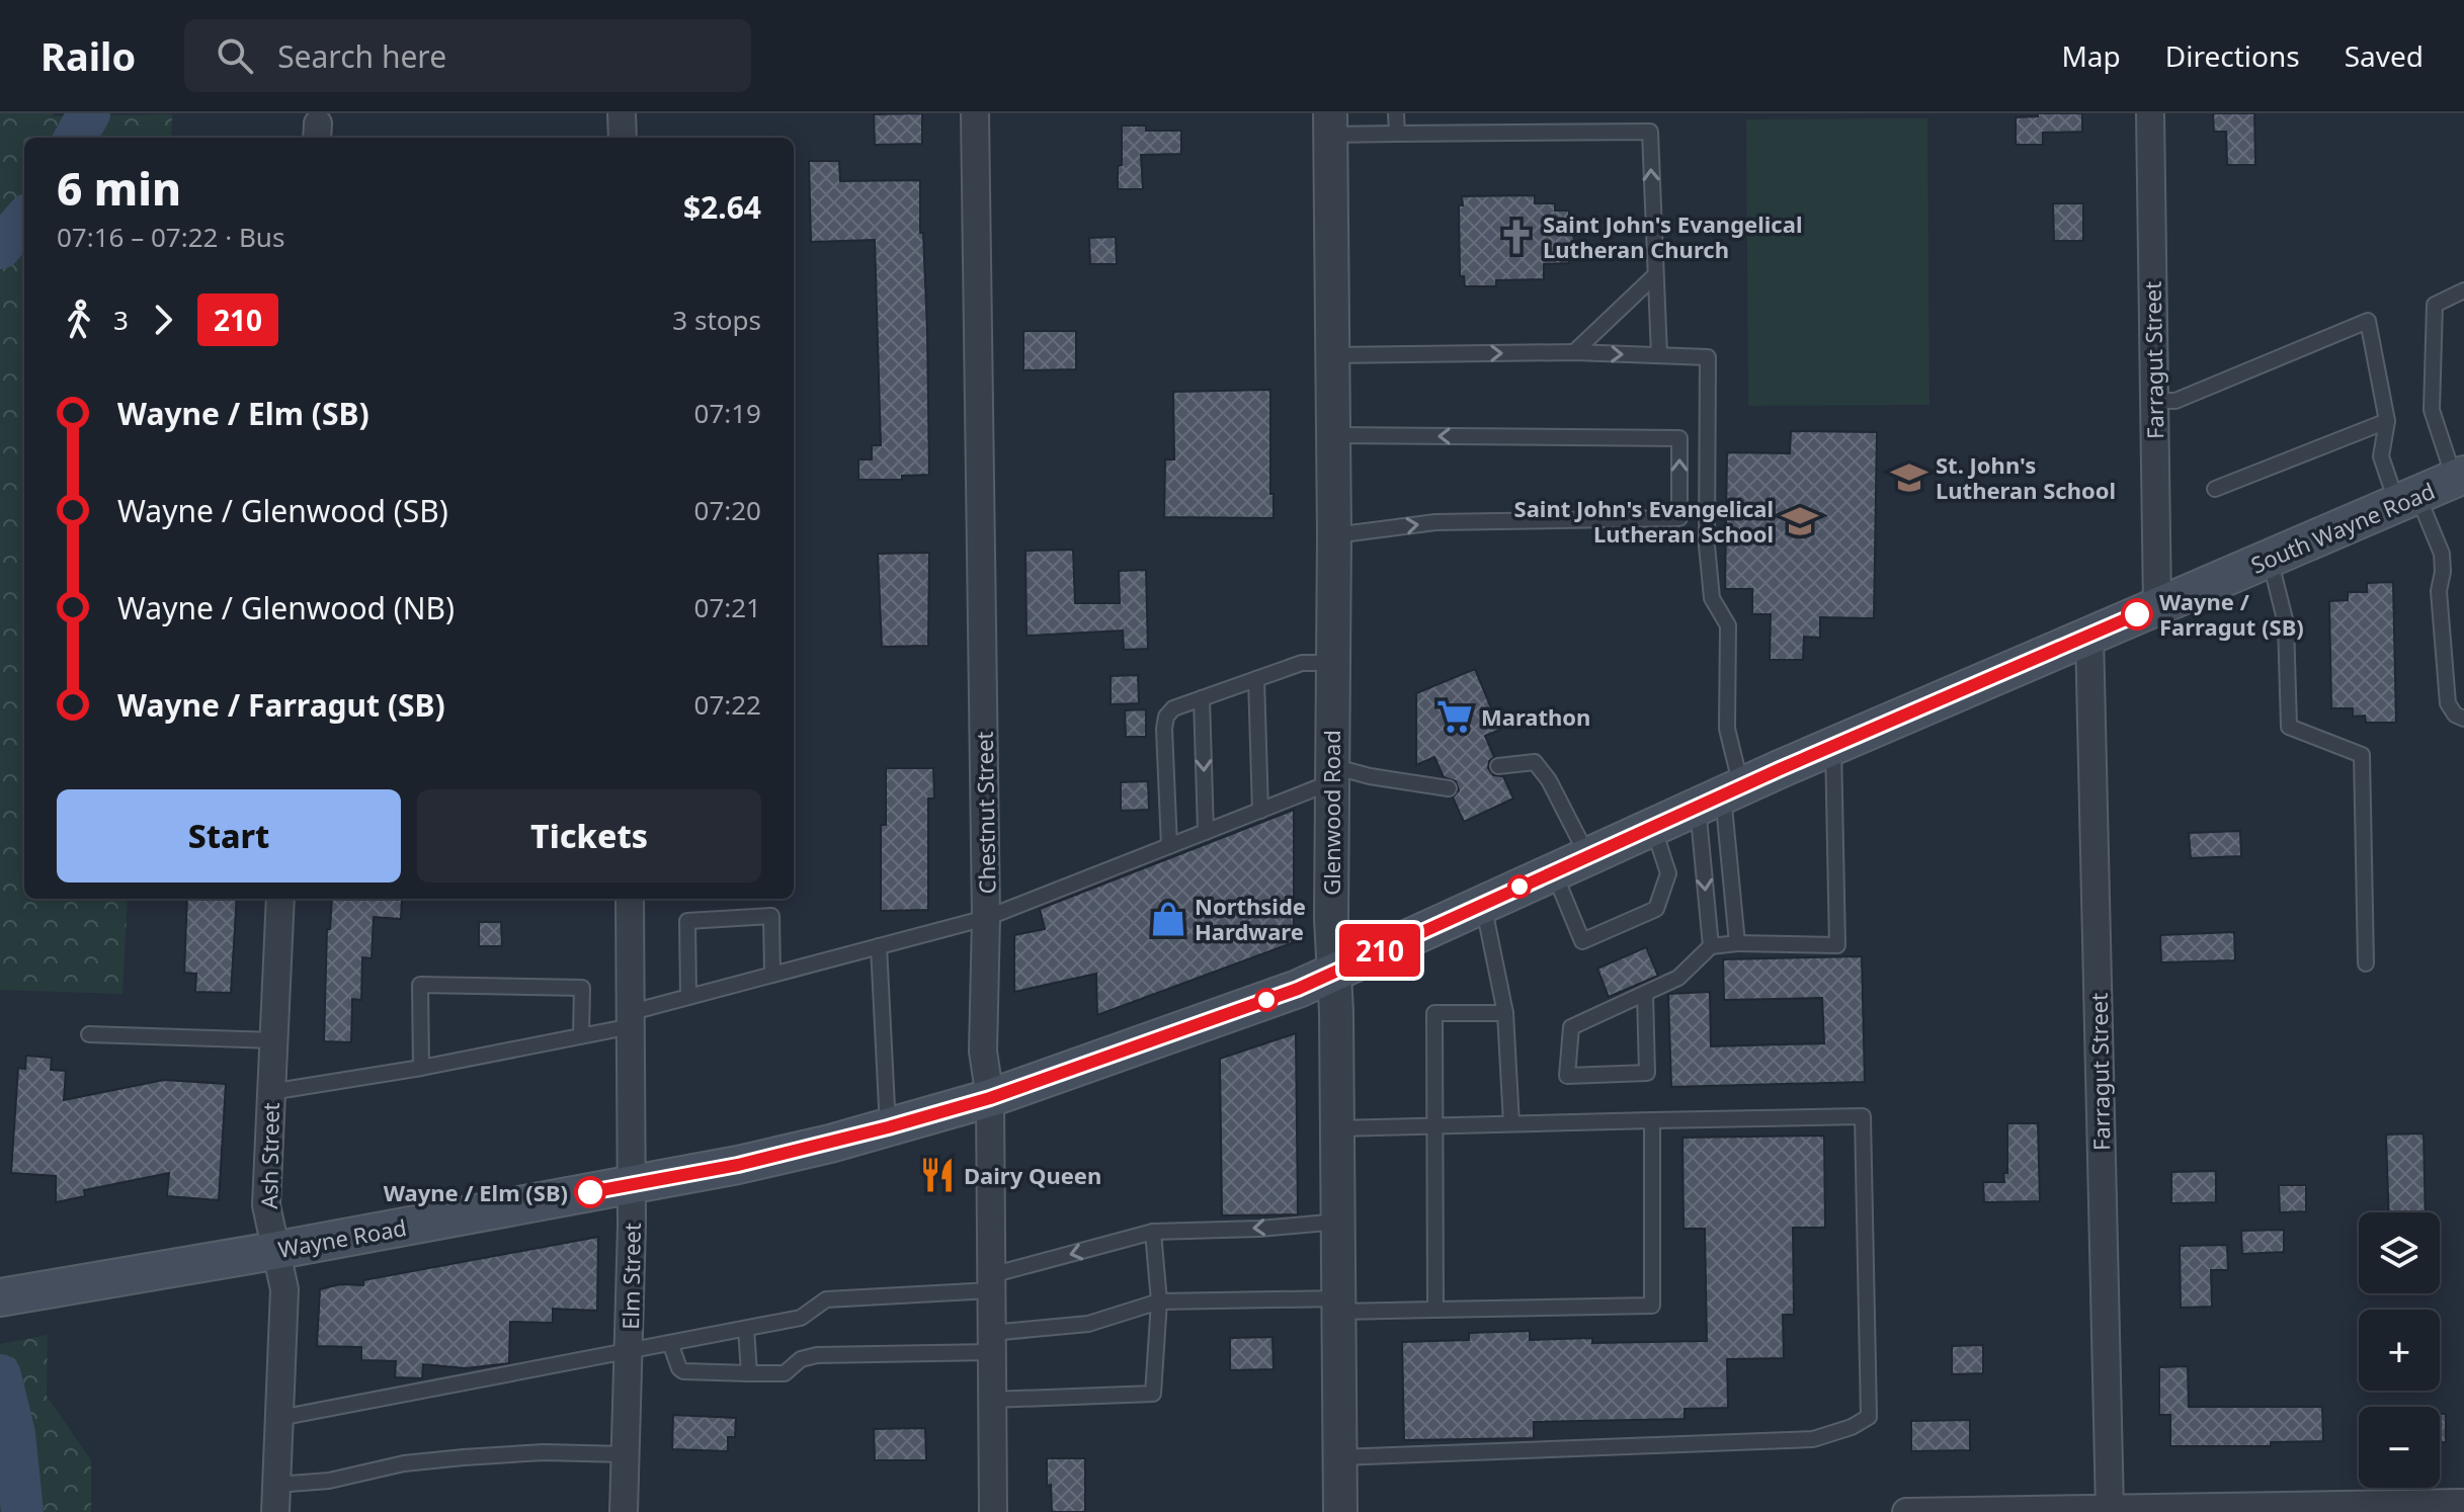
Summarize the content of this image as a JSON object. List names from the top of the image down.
{
  "streets": {
    "main road": ["South Wayne Road", "Wayne Road"],
    "street": [
      "Farragut Street",
      "Chestnut Street",
      "Glenwood Road",
      "Ash Street",
      "Elm Street"
    ]
  },
  "crossings": [
    ["Farragut Street", "South Wayne Road"],
    ["South Wayne Road", "Glenwood Road"],
    ["South Wayne Road", "Wayne Road"],
    ["Chestnut Street", "Wayne Road"],
    ["Glenwood Road", "Wayne Road"],
    ["Ash Street", "Wayne Road"],
    ["Wayne Road", "Elm Street"]
  ],
  "places": {
    "church": ["Saint John's Evangelical Lutheran Church"],
    "school or university": ["St. John's Lutheran School", "Saint John's Evangelical Lutheran School"],
    "other": ["Wayne / Farragut (SB)", "Wayne / Elm (SB)"],
    "supermarket": ["Marathon"],
    "shop": ["Northside Hardware"],
    "restaurant": ["Dairy Queen"]
  },
  "lines": ["bus line 210"],
  "page": {
    "header": "Railo",
    "search": "Search here",
    "nav": ["Map", "Directions", "Saved"],
    "on_map": "210",
    "heading": ["6 min", "07:16 – 07:22 · Bus", "$2.64"],
    "legs": ["3", "210", "3 stops"],
    "list": [
      {
        "name": "Wayne / Elm (SB)",
        "value": "07:19"
      },
      {
        "name": "Wayne / Glenwood (SB)",
        "value": "07:20"
      },
      {
        "name": "Wayne / Glenwood (NB)",
        "value": "07:21"
      },
      {
        "name": "Wayne / Farragut (SB)",
        "value": "07:22"
      }
    ],
    "buttons": ["Start", "Tickets"],
    "map_buttons": ["+", "−"]
  }
}
